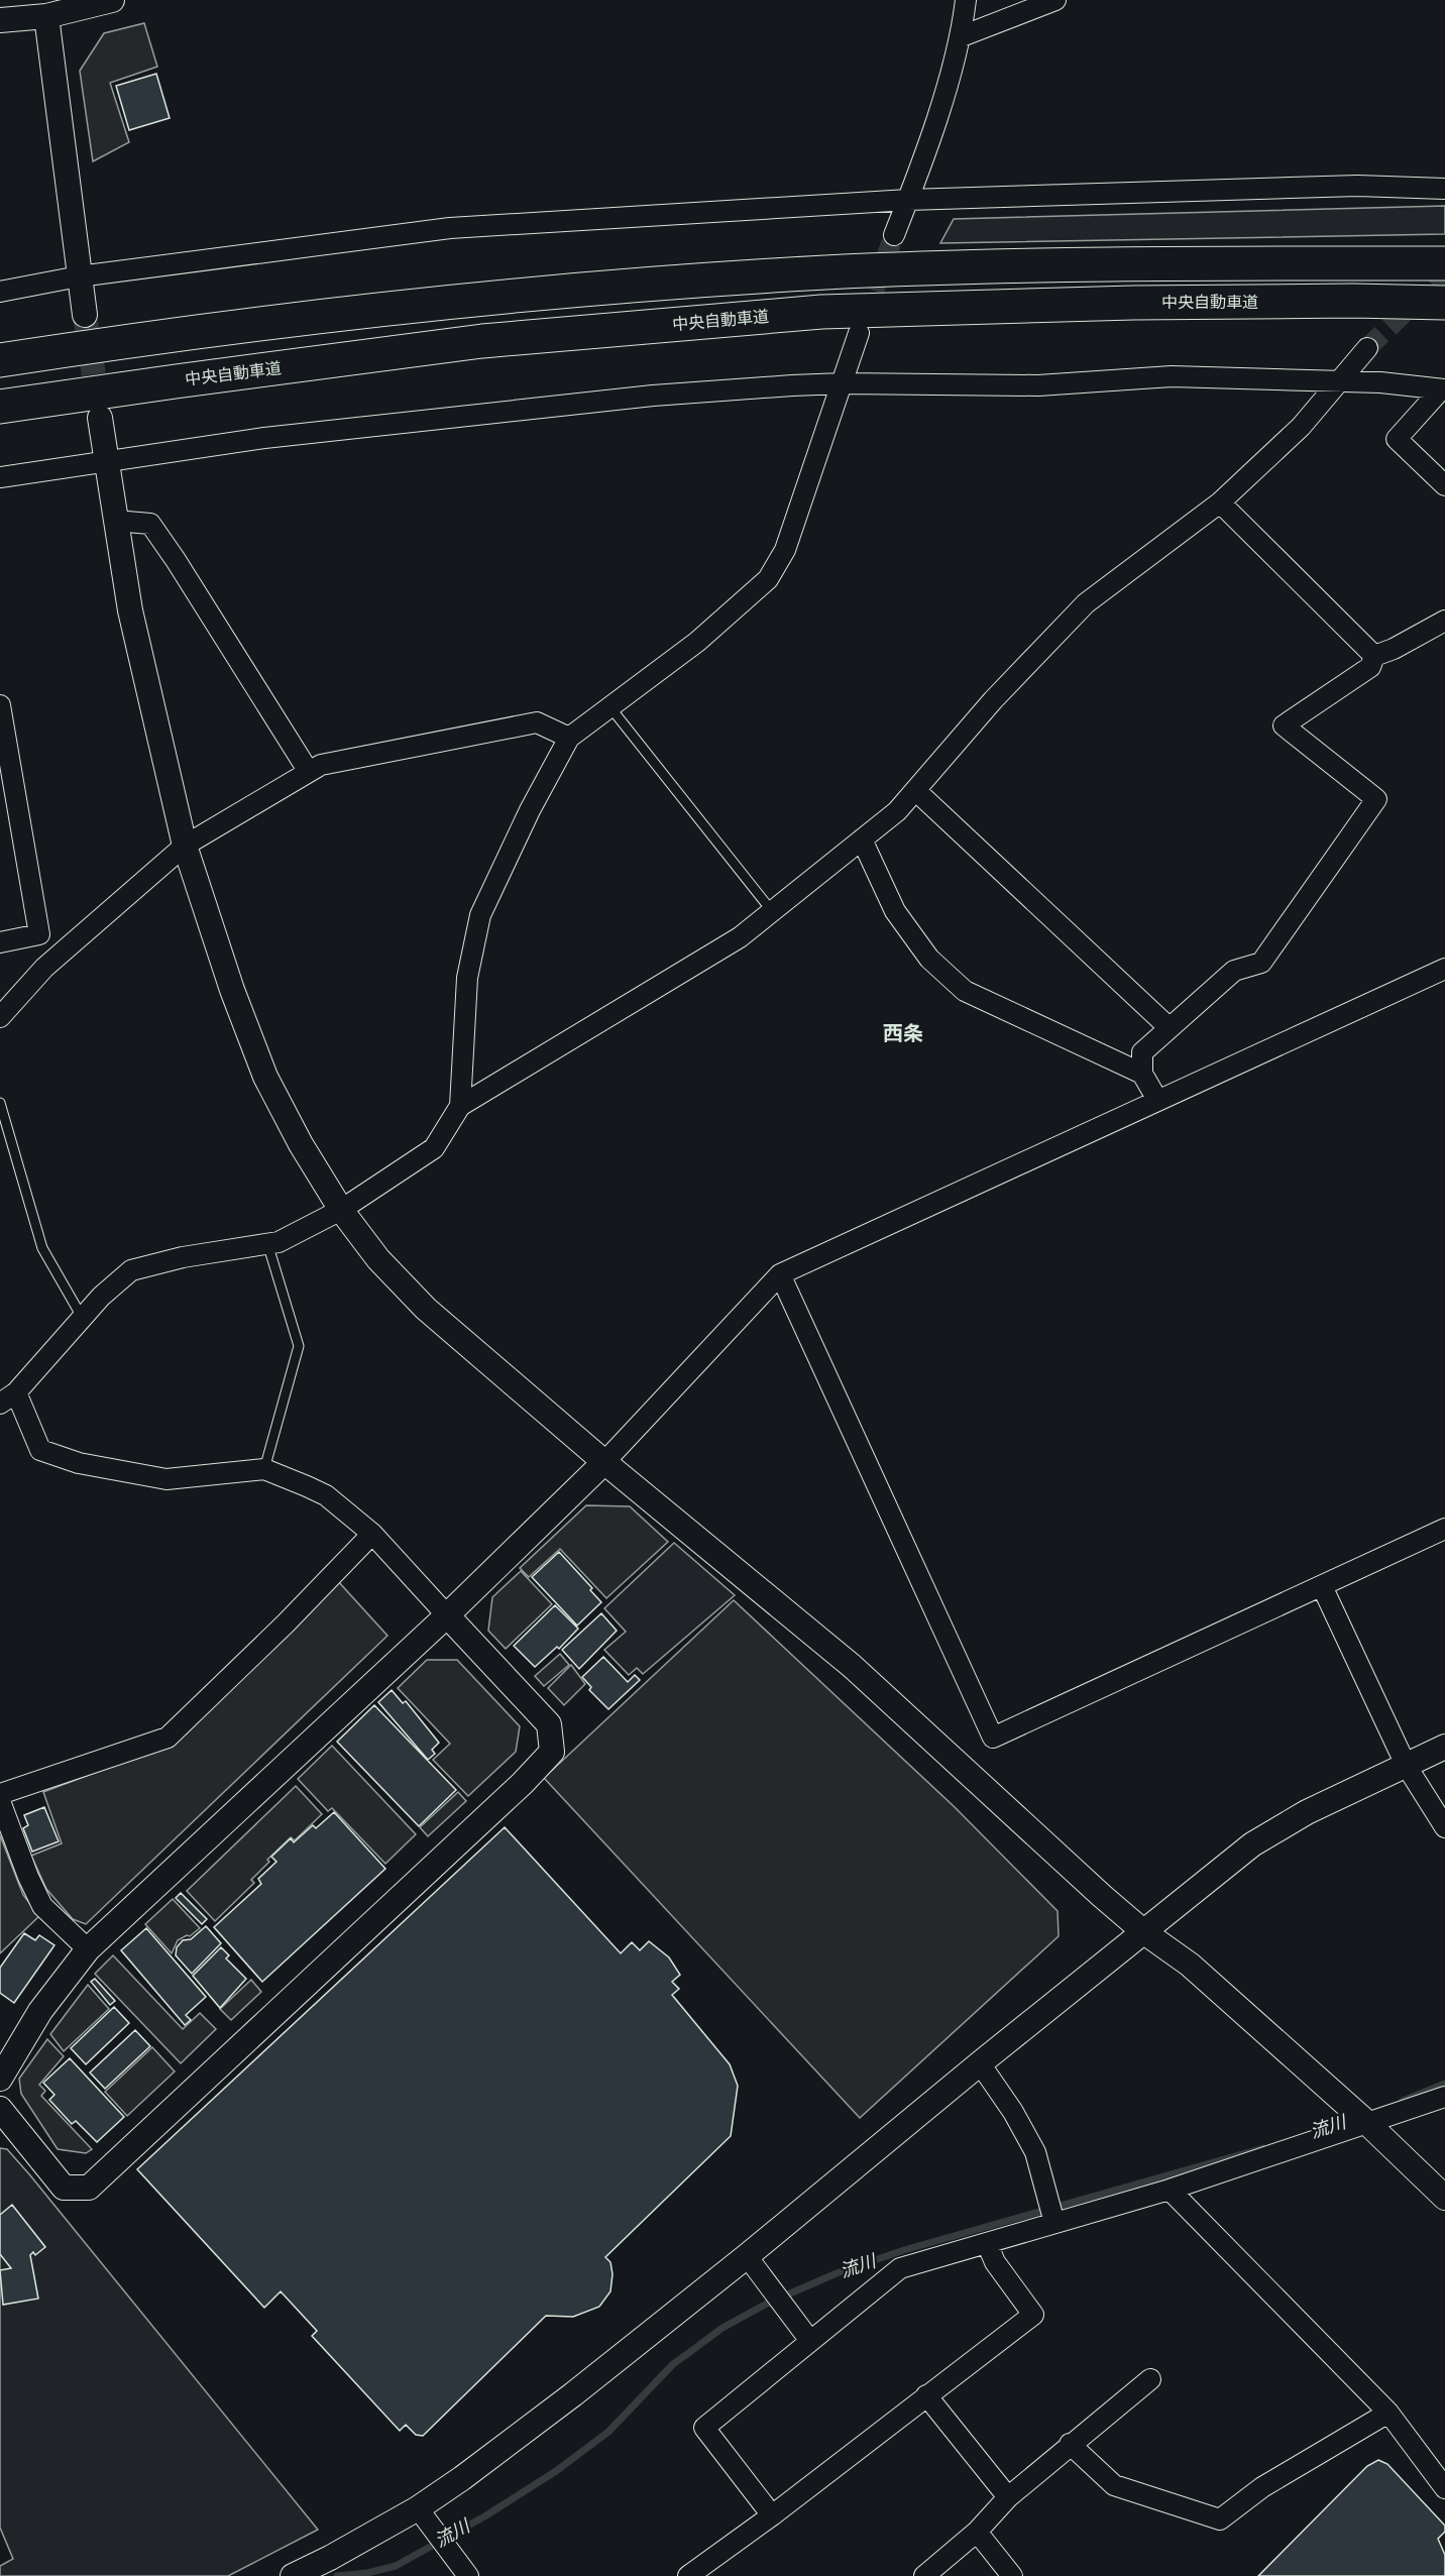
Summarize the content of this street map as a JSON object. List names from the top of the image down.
{
  "streets": {
    "highway": ["中央自動車道"]
  },
  "districts": ["西条"],
  "water": ["流川"]
}
